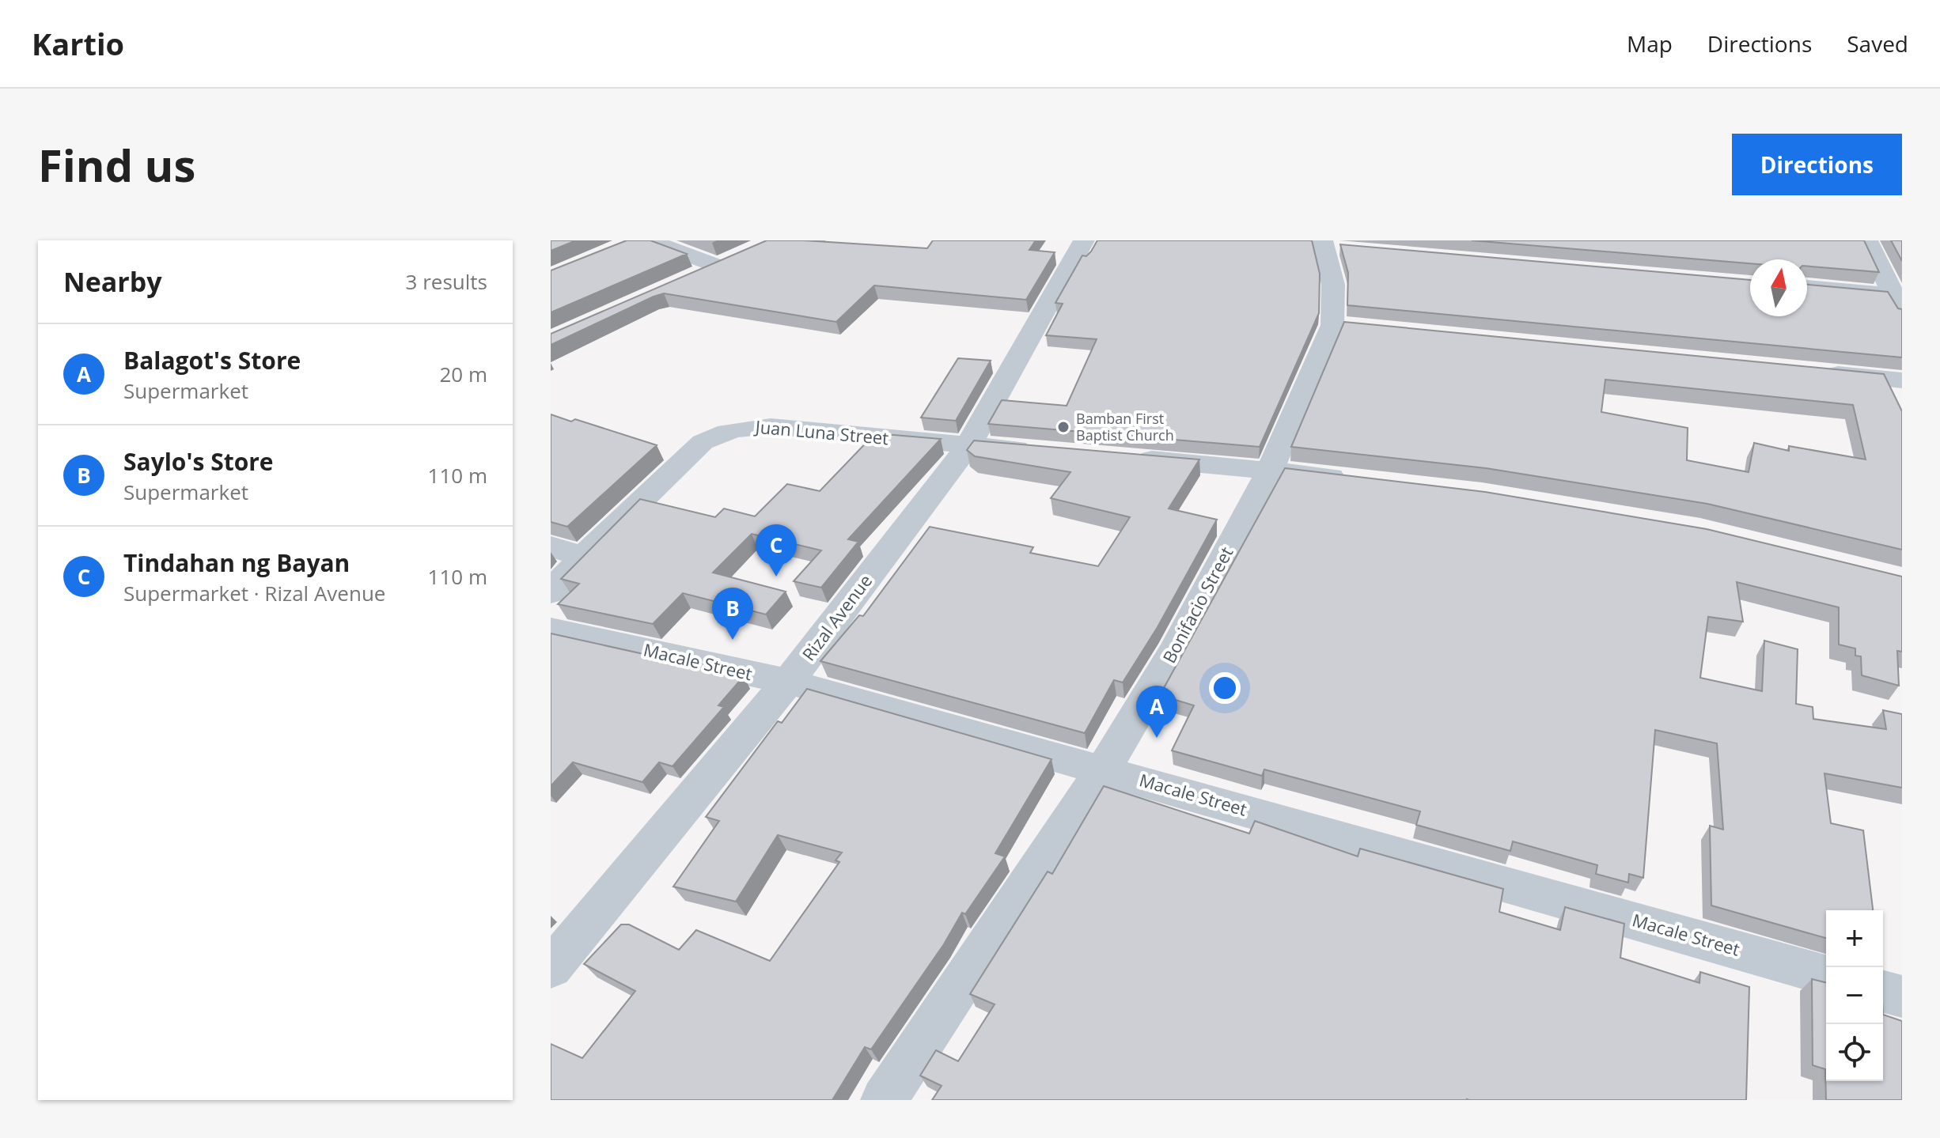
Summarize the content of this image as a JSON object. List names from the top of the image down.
{
  "streets": {
    "street": [
      "Juan Luna Street",
      "Bonifacio Street",
      "Rizal Avenue",
      "Macale Street"
    ]
  },
  "crossings": [
    ["Juan Luna Street", "Rizal Avenue"],
    ["Bonifacio Street", "Macale Street"],
    ["Rizal Avenue", "Macale Street"]
  ],
  "places": ["Bamban First Baptist Church"],
  "north": "top",
  "page": {
    "header": "Kartio",
    "nav": ["Map", "Directions", "Saved"],
    "buttons": "Directions",
    "title": "Find us",
    "heading": ["Nearby", "3 results"],
    "list": [
      {
        "mark": "A",
        "name": "Balagot's Store",
        "note": "Supermarket",
        "value": "20 m"
      },
      {
        "mark": "B",
        "name": "Saylo's Store",
        "note": "Supermarket",
        "value": "110 m"
      },
      {
        "mark": "C",
        "name": "Tindahan ng Bayan",
        "note": "Supermarket · Rizal Avenue",
        "value": "110 m"
      }
    ],
    "pins": ["C", "B", "A"],
    "map_buttons": ["+", "−"]
  }
}
